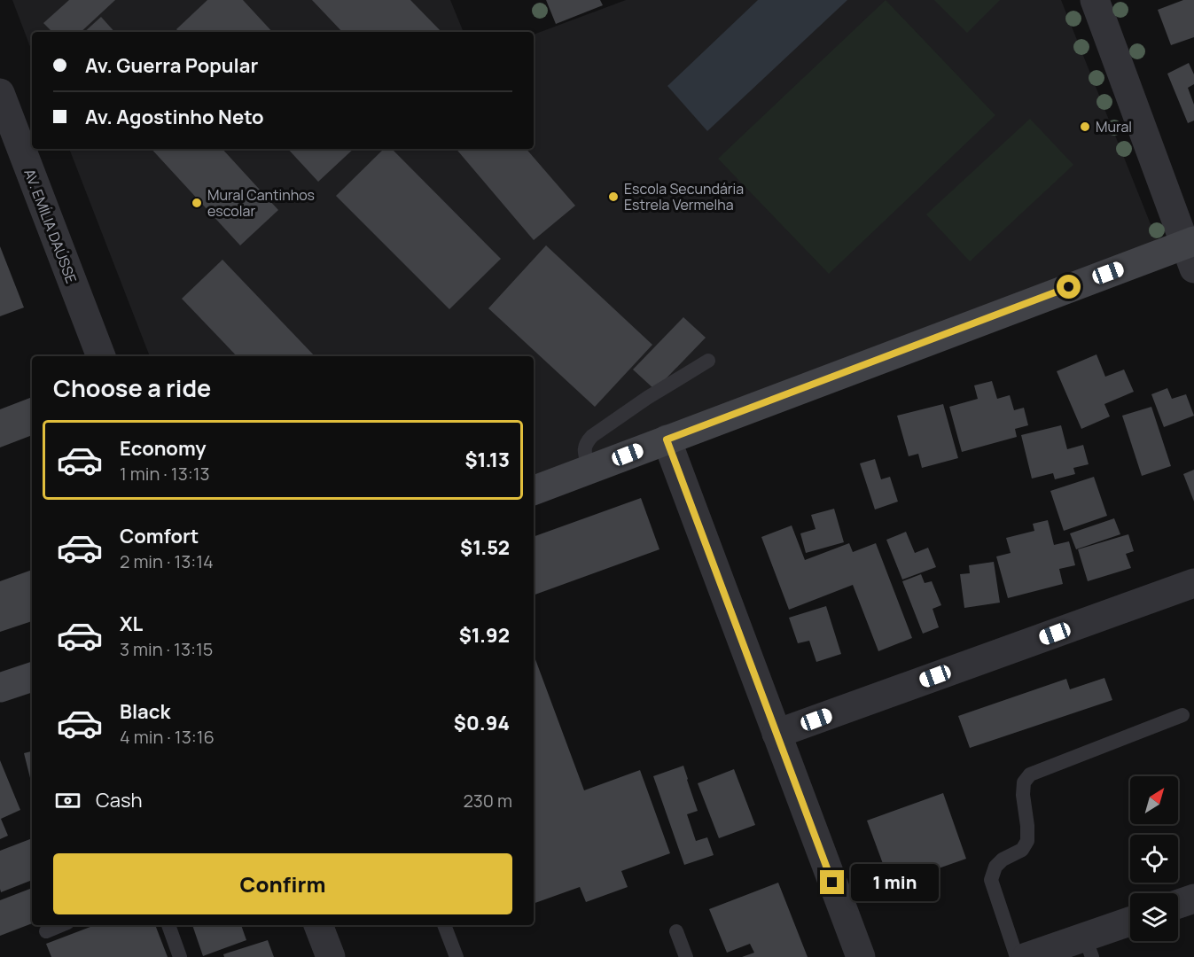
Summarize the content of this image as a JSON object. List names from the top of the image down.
{
  "streets": {
    "street": ["AV. EMÍLIA DAÚSSE"]
  },
  "places": ["Mural", "Escola Secundária Estrela Vermelha", "Mural Cantinhos escolar"],
  "north": "top right",
  "page": {
    "banner": ["Av. Guerra Popular", "Av. Agostinho Neto"],
    "heading": "Choose a ride",
    "list": [
      {
        "name": "Economy",
        "note": "1 min · 13:13",
        "value": "$1.13"
      },
      {
        "name": "Comfort",
        "note": "2 min · 13:14",
        "value": "$1.52"
      },
      {
        "name": "XL",
        "note": "3 min · 13:15",
        "value": "$1.92"
      },
      {
        "name": "Black",
        "note": "4 min · 13:16",
        "value": "$0.94"
      }
    ],
    "pay": ["Cash", "230 m"],
    "buttons": "Confirm",
    "bubble": "1 min"
  }
}
